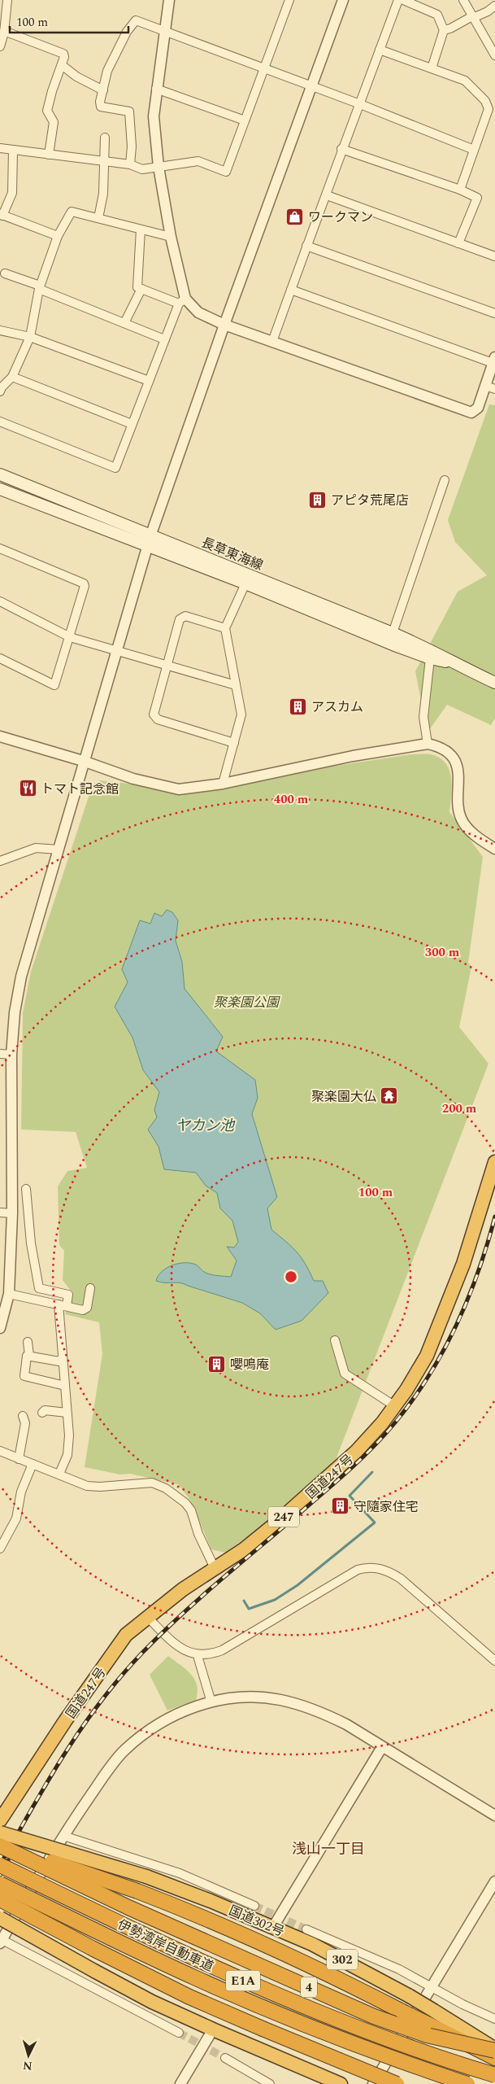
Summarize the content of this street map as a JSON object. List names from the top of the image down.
{
  "streets": {
    "highway": [
      "国道247号",
      "247",
      "国道302号",
      "伊勢湾岸自動車道",
      "302",
      "E1A",
      "4"
    ],
    "main road": ["長草東海線"]
  },
  "crossings": [
    ["国道302号", "4"]
  ],
  "districts": ["浅山一丁目"],
  "water": ["ヤカン池"],
  "parks": ["聚楽園公園"],
  "places": {
    "shop": ["ワークマン"],
    "building": [
      "アピタ荒尾店",
      "アスカム",
      "嚶鳴庵",
      "守隨家住宅"
    ],
    "restaurant": ["トマト記念館"],
    "temple": ["聚楽園大仏"]
  },
  "scale_bar": "100 m",
  "north": "bottom",
  "rings": [
    "400 m",
    "300 m",
    "200 m",
    "100 m"
  ]
}
